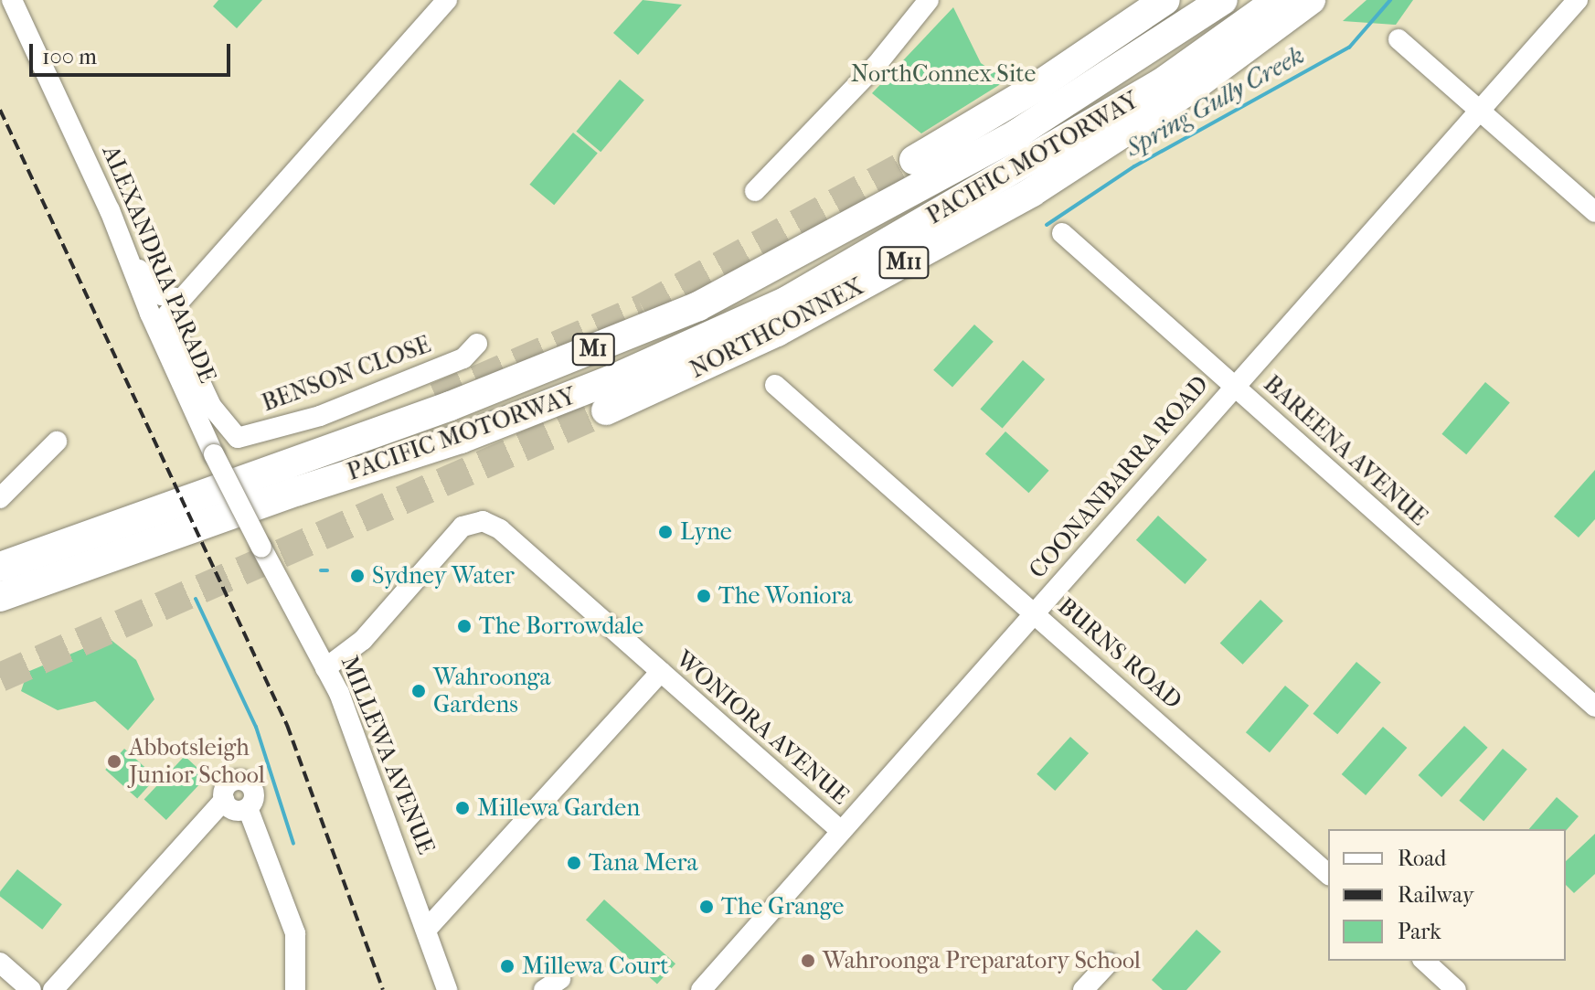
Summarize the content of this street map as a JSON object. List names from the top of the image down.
{
  "streets": {
    "highway": [
      "PACIFIC MOTORWAY",
      "M11",
      "NORTHCONNEX",
      "M1"
    ],
    "street": [
      "ALEXANDRIA PARADE",
      "BENSON CLOSE",
      "BAREENA AVENUE",
      "COONANBARRA ROAD",
      "BURNS ROAD",
      "WONIORA AVENUE",
      "MILLEWA AVENUE"
    ]
  },
  "crossings": [
    ["ALEXANDRIA PARADE", "MILLEWA AVENUE"],
    ["BAREENA AVENUE", "COONANBARRA ROAD"],
    ["COONANBARRA ROAD", "BURNS ROAD"],
    ["COONANBARRA ROAD", "WONIORA AVENUE"],
    ["WONIORA AVENUE", "MILLEWA AVENUE"]
  ],
  "water": ["Spring Gully Creek"],
  "parks": ["NorthConnex Site"],
  "places": [
    "Lyne",
    "Sydney Water",
    "The Woniora",
    "The Borrowdale",
    "Wahroonga Gardens",
    "Abbotsleigh Junior School",
    "Millewa Garden",
    "Tana Mera",
    "The Grange",
    "Wahroonga Preparatory School",
    "Millewa Court"
  ],
  "legend": ["Road", "Railway", "Park"],
  "scale_bar": "100 m"
}
